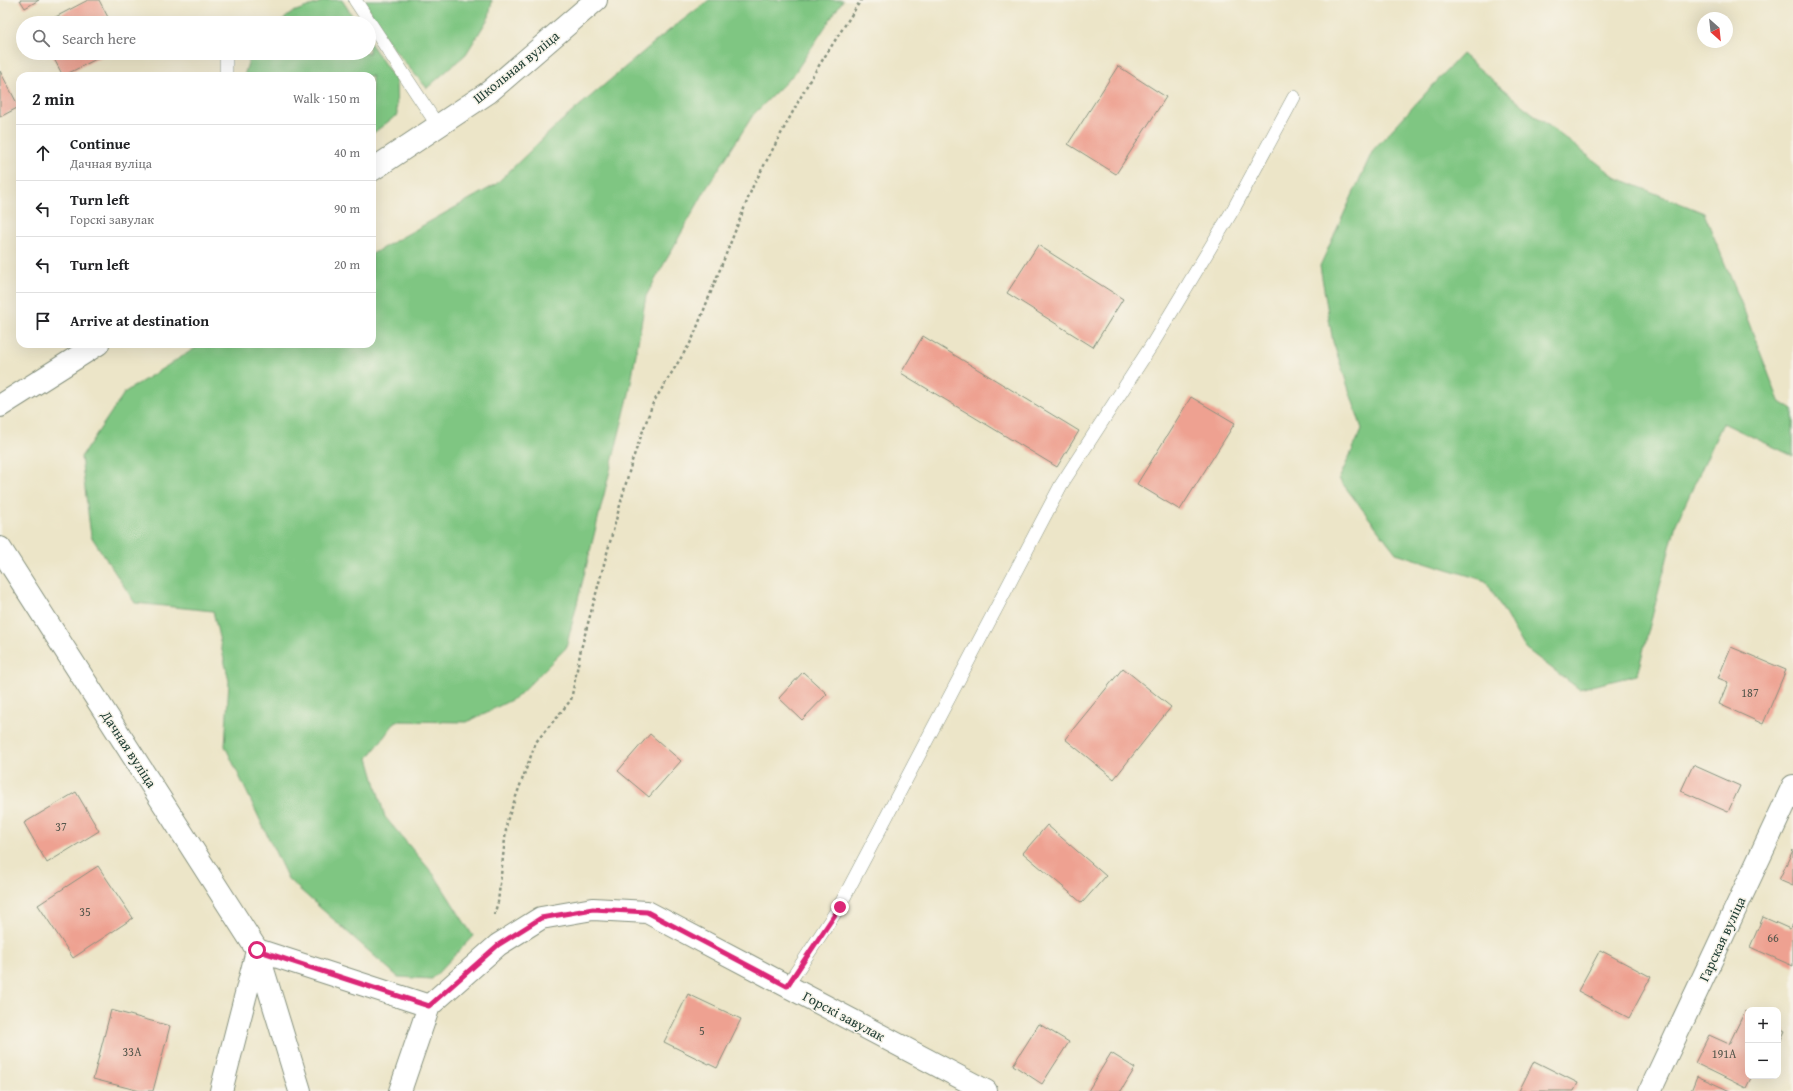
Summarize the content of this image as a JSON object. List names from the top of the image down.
{
  "streets": {
    "street": [
      "Школьная вуліца",
      "Дачная вуліца",
      "Гарская вуліца",
      "Горскі завулак"
    ]
  },
  "house_numbers": [
    "187",
    "37",
    "35",
    "66",
    "5",
    "33А",
    "191А"
  ],
  "north": "bottom right",
  "page": {
    "search": "Search here",
    "heading": ["2 min", "Walk · 150 m"],
    "list": [
      ["Continue", "Дачная вуліца", "40 m"],
      ["Turn left", "Горскі завулак", "90 m"],
      ["Turn left", "20 m"],
      "Arrive at destination"
    ],
    "map_buttons": ["+", "−"]
  }
}
